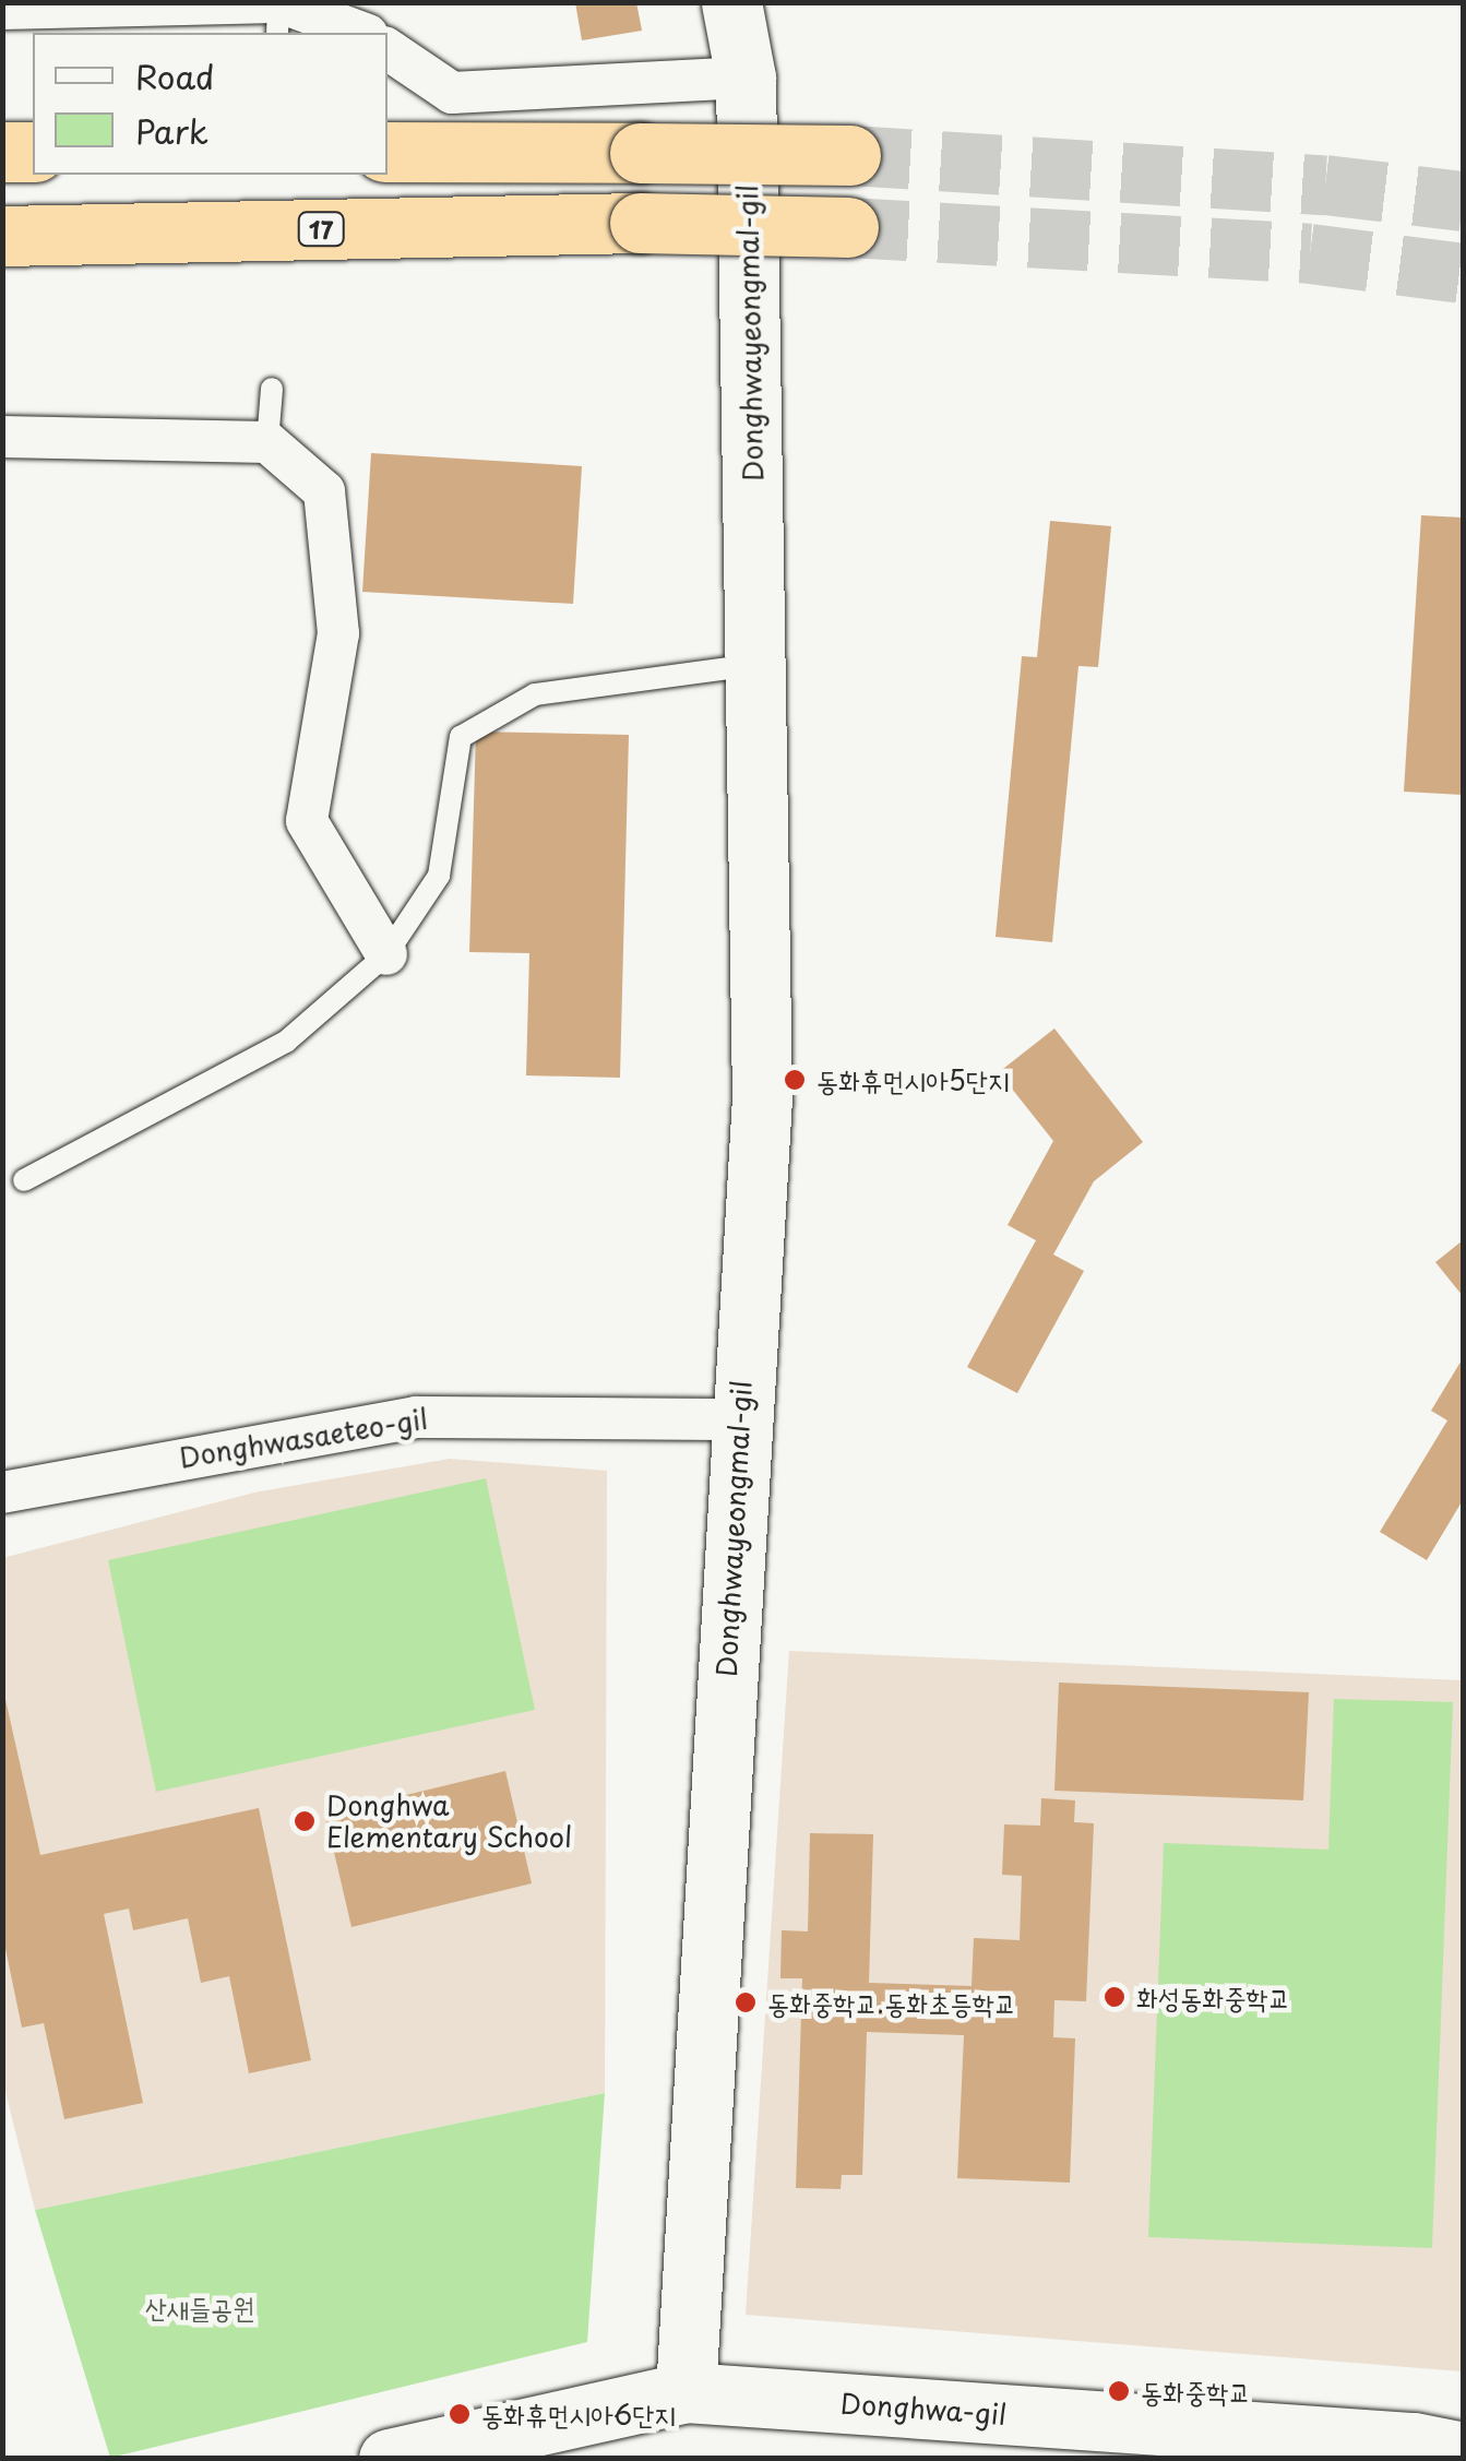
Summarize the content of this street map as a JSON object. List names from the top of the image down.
{
  "streets": {
    "highway": ["17"],
    "street": ["Donghwayeongmal-gil", "Donghwasaeteo-gil", "Donghwa-gil"]
  },
  "crossings": [
    ["Donghwayeongmal-gil", "Donghwasaeteo-gil"],
    ["Donghwayeongmal-gil", "Donghwa-gil"]
  ],
  "parks": ["산새들공원"],
  "places": [
    "동화휴먼시아5단지",
    "Donghwa Elementary School",
    "화성동화중학교",
    "동화중학교.동화초등학교",
    "동화중학교",
    "동화휴먼시아6단지"
  ],
  "legend": ["Road", "Park"]
}
